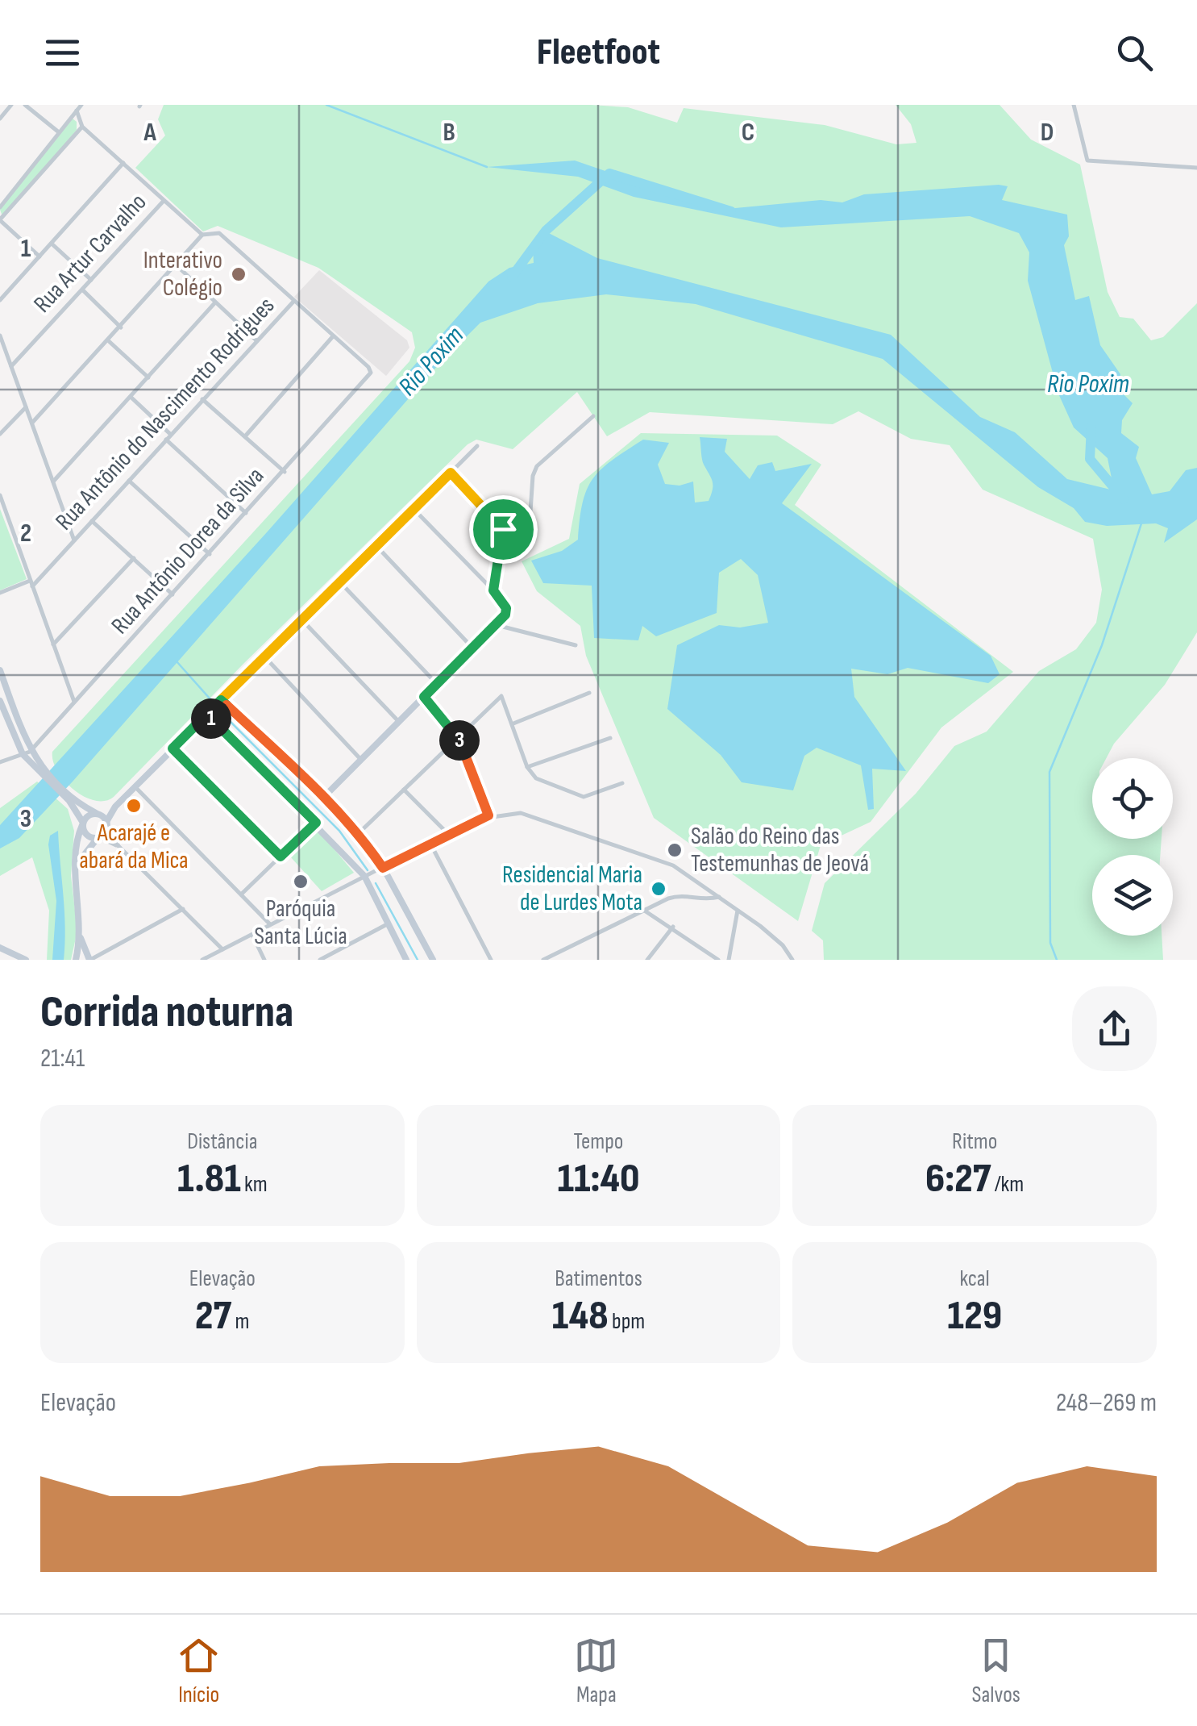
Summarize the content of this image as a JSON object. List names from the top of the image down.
{
  "streets": {
    "street": ["Rua Artur Carvalho", "Rua Antônio do Nascimento Rodrigues", "Rua Antônio Dorea da Silva"]
  },
  "water": ["Rio Poxim"],
  "places": [
    "Interativo Colégio",
    "Acarajé e abará da Mica",
    "Salão do Reino das Testemunhas de Jeová",
    "Paróquia Santa Lúcia",
    "Residencial Maria de Lurdes Mota"
  ],
  "page": {
    "header": "Fleetfoot",
    "pins": ["1", "3"],
    "heading": ["Corrida noturna", "21:41"],
    "stats": [
      ["Distância", "1.81 km"],
      ["Tempo", "11:40"],
      ["Ritmo", "6:27 /km"],
      ["Elevação", "27 m"],
      ["Batimentos", "148 bpm"],
      ["kcal", "129"]
    ],
    "chart": ["Elevação", "248–269 m"],
    "tabs": ["Início", "Mapa", "Salvos"]
  },
  "grid": {
    "columns": [
      "A",
      "B",
      "C",
      "D"
    ],
    "rows": ["1", "2", "3"]
  }
}
